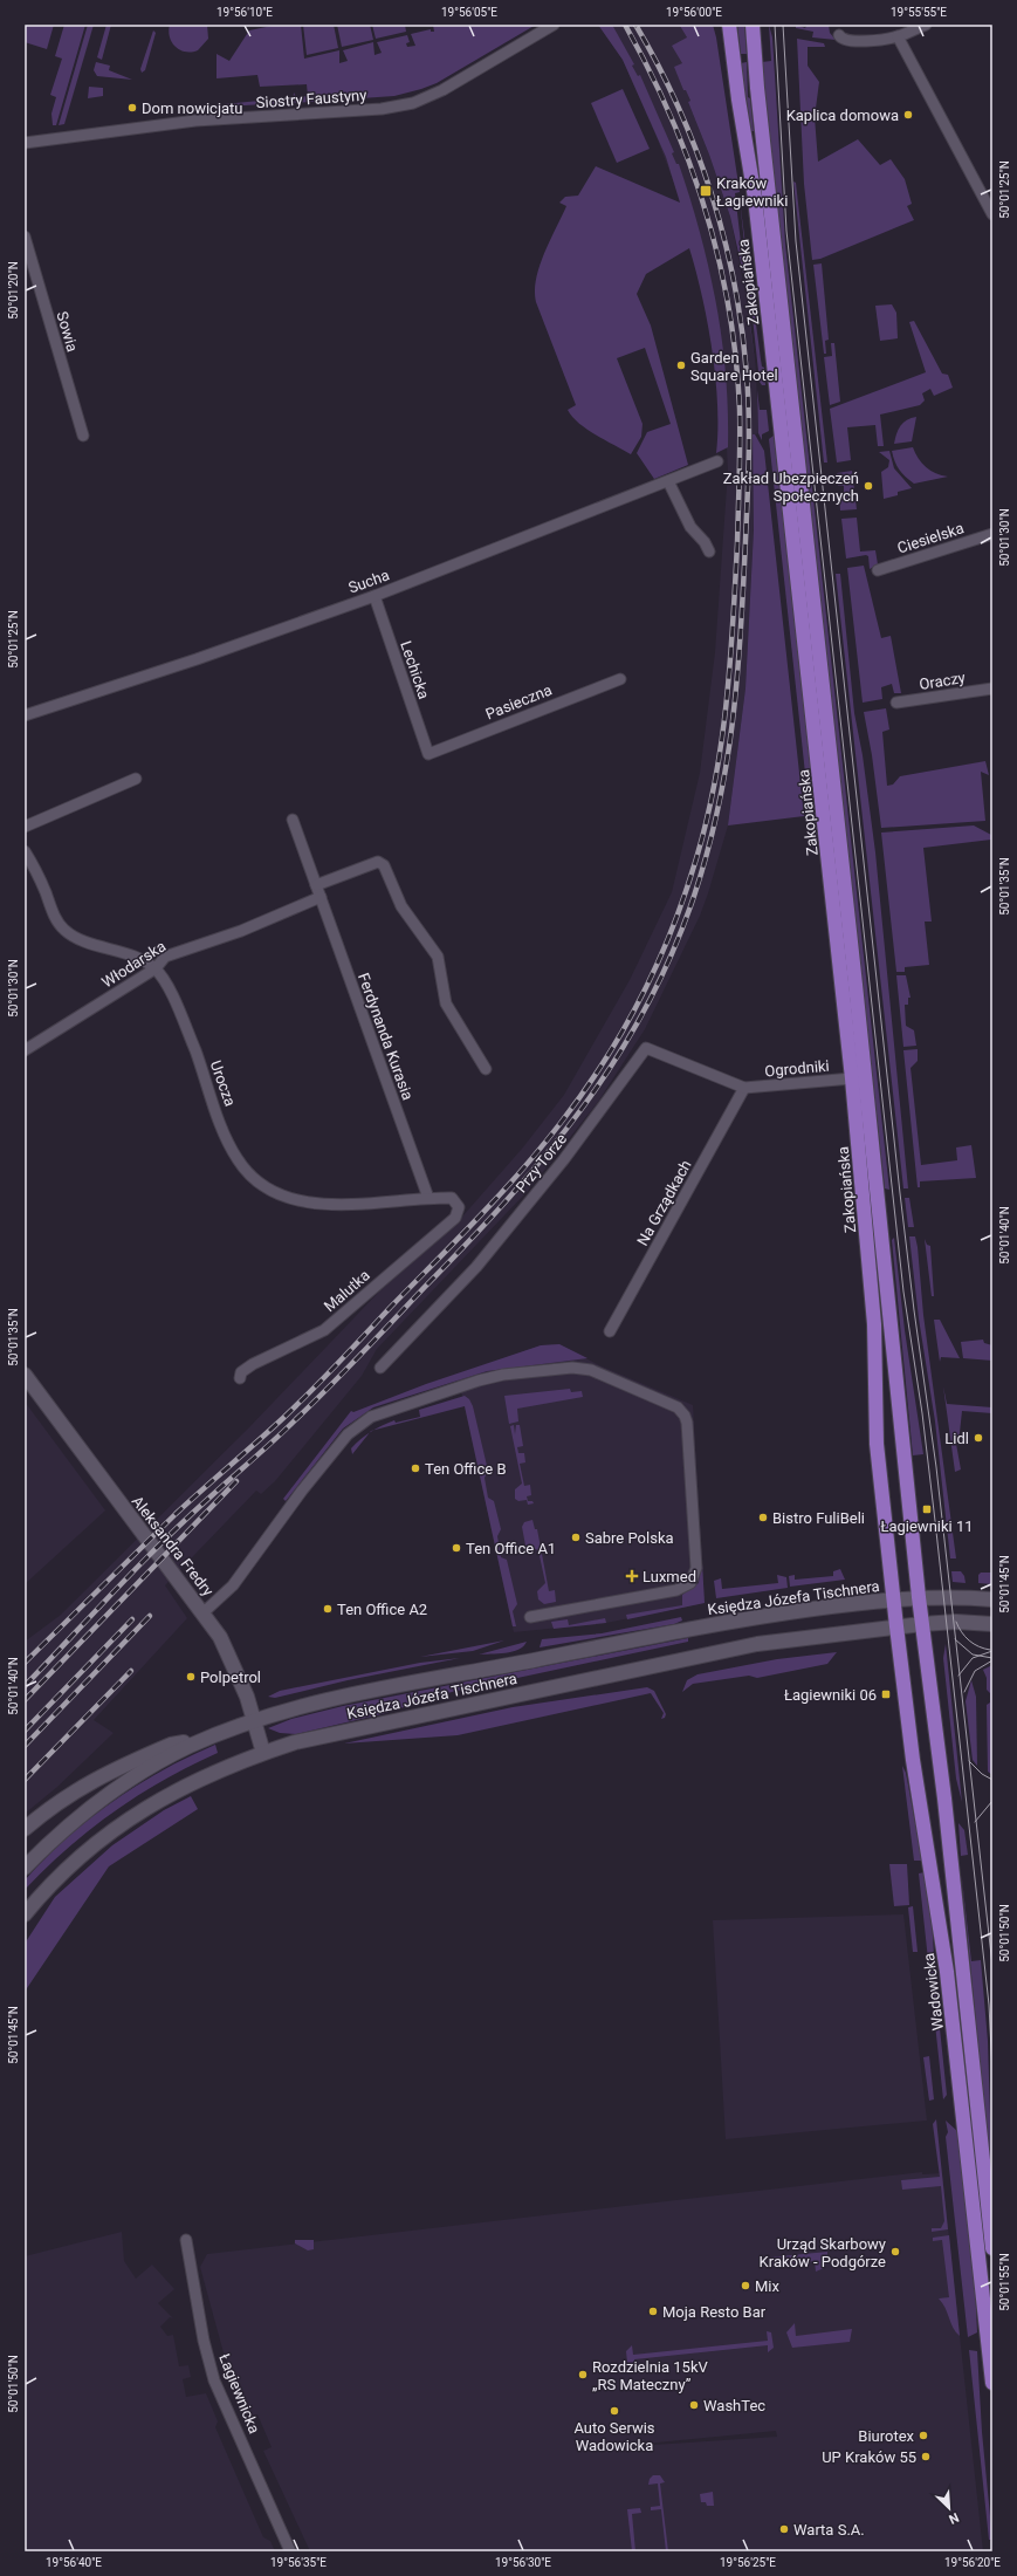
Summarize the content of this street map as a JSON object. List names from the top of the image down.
{
  "streets": {
    "main road": [
      "Zakopiańska",
      "Aleksandra Fredry",
      "Księdza Józefa Tischnera",
      "Wadowicka"
    ],
    "street": [
      "Siostry Faustyny",
      "Sowia",
      "Ciesielska",
      "Sucha",
      "Lechicka",
      "Oraczy",
      "Pasieczna",
      "Włodarska",
      "Ferdynanda Kurasia",
      "Ogrodniki",
      "Urocza",
      "Przy Torze",
      "Na Grządkach",
      "Malutka",
      "Łagiewnicka"
    ]
  },
  "crossings": [
    ["Zakopiańska", "Ogrodniki"],
    ["Zakopiańska", "Księdza Józefa Tischnera"],
    ["Zakopiańska", "Wadowicka"],
    ["Sucha", "Lechicka"],
    ["Lechicka", "Pasieczna"],
    ["Włodarska", "Ferdynanda Kurasia"],
    ["Włodarska", "Urocza"],
    ["Ferdynanda Kurasia", "Urocza"],
    ["Ogrodniki", "Przy Torze"],
    ["Ogrodniki", "Na Grządkach"],
    ["Urocza", "Malutka"],
    ["Przy Torze", "Na Grządkach"],
    ["Aleksandra Fredry", "Księdza Józefa Tischnera"],
    ["Księdza Józefa Tischnera", "Wadowicka"]
  ],
  "places": {
    "other": [
      "Dom nowicjatu",
      "Kaplica domowa",
      "Garden Square Hotel",
      "Zakład Ubezpieczeń Społecznych",
      "Lidl",
      "Ten Office B",
      "Bistro FuliBeli",
      "Sabre Polska",
      "Ten Office A1",
      "Ten Office A2",
      "Polpetrol",
      "Urząd Skarbowy Kraków - Podgórze",
      "Mix",
      "Moja Resto Bar",
      "Rozdzielnia 15kV „RS Mateczny”",
      "WashTec",
      "Auto Serwis Wadowicka",
      "Biurotex",
      "UP Kraków 55",
      "Warta S.A."
    ],
    "transit": ["Kraków Łagiewniki", "Łagiewniki 11", "Łagiewniki 06"],
    "health": ["Luxmed"]
  },
  "north": "bottom right",
  "coordinates": [
    "19°56'10\"E",
    "19°56'05\"E",
    "19°56'00\"E",
    "19°55'55\"E",
    "50°01'25\"N",
    "50°01'20\"N",
    "50°01'30\"N",
    "50°01'35\"N",
    "50°01'40\"N",
    "50°01'45\"N",
    "50°01'50\"N",
    "50°01'55\"N",
    "19°56'40\"E",
    "19°56'35\"E",
    "19°56'30\"E",
    "19°56'25\"E",
    "19°56'20\"E"
  ]
}
